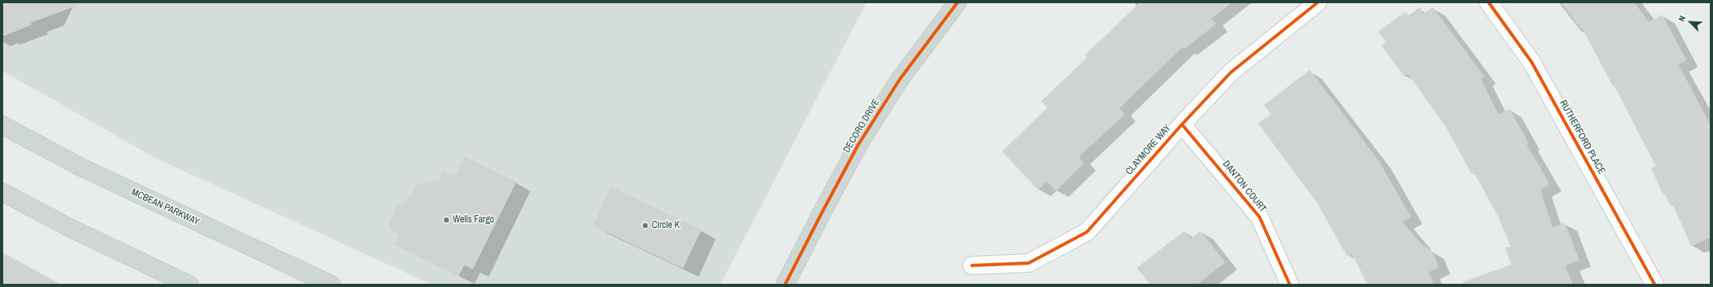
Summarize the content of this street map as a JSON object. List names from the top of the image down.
{
  "streets": {
    "main road": ["DECORO DRIVE", "MCBEAN PARKWAY"],
    "street": ["RUTHERFORD PLACE", "CLAYMORE WAY", "DANTON COURT"]
  },
  "crossings": [
    ["CLAYMORE WAY", "DANTON COURT"]
  ],
  "places": ["Wells Fargo", "Circle K"],
  "north": "top left"
}
